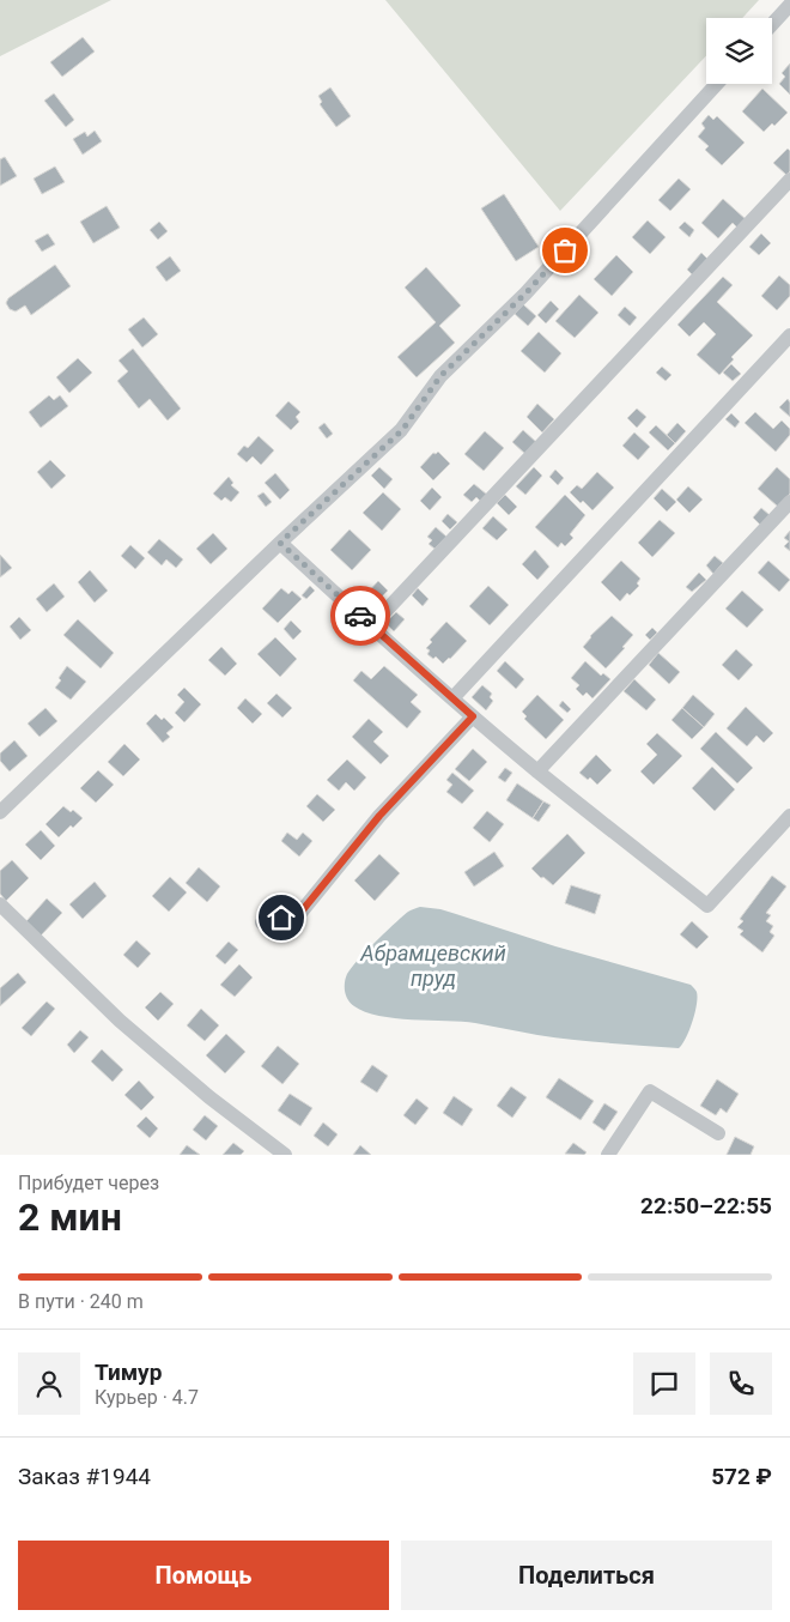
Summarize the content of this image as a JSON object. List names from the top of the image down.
{
  "water": ["Абрамцевский пруд"],
  "page": {
    "heading": ["2 мин", "Прибудет через", "22:50–22:55"],
    "panel": [
      "Тимур",
      "Курьер · 4.7",
      "Заказ #1944",
      "572 ₽"
    ],
    "bar": "В пути · 240 m",
    "buttons": ["Помощь", "Поделиться"]
  }
}
